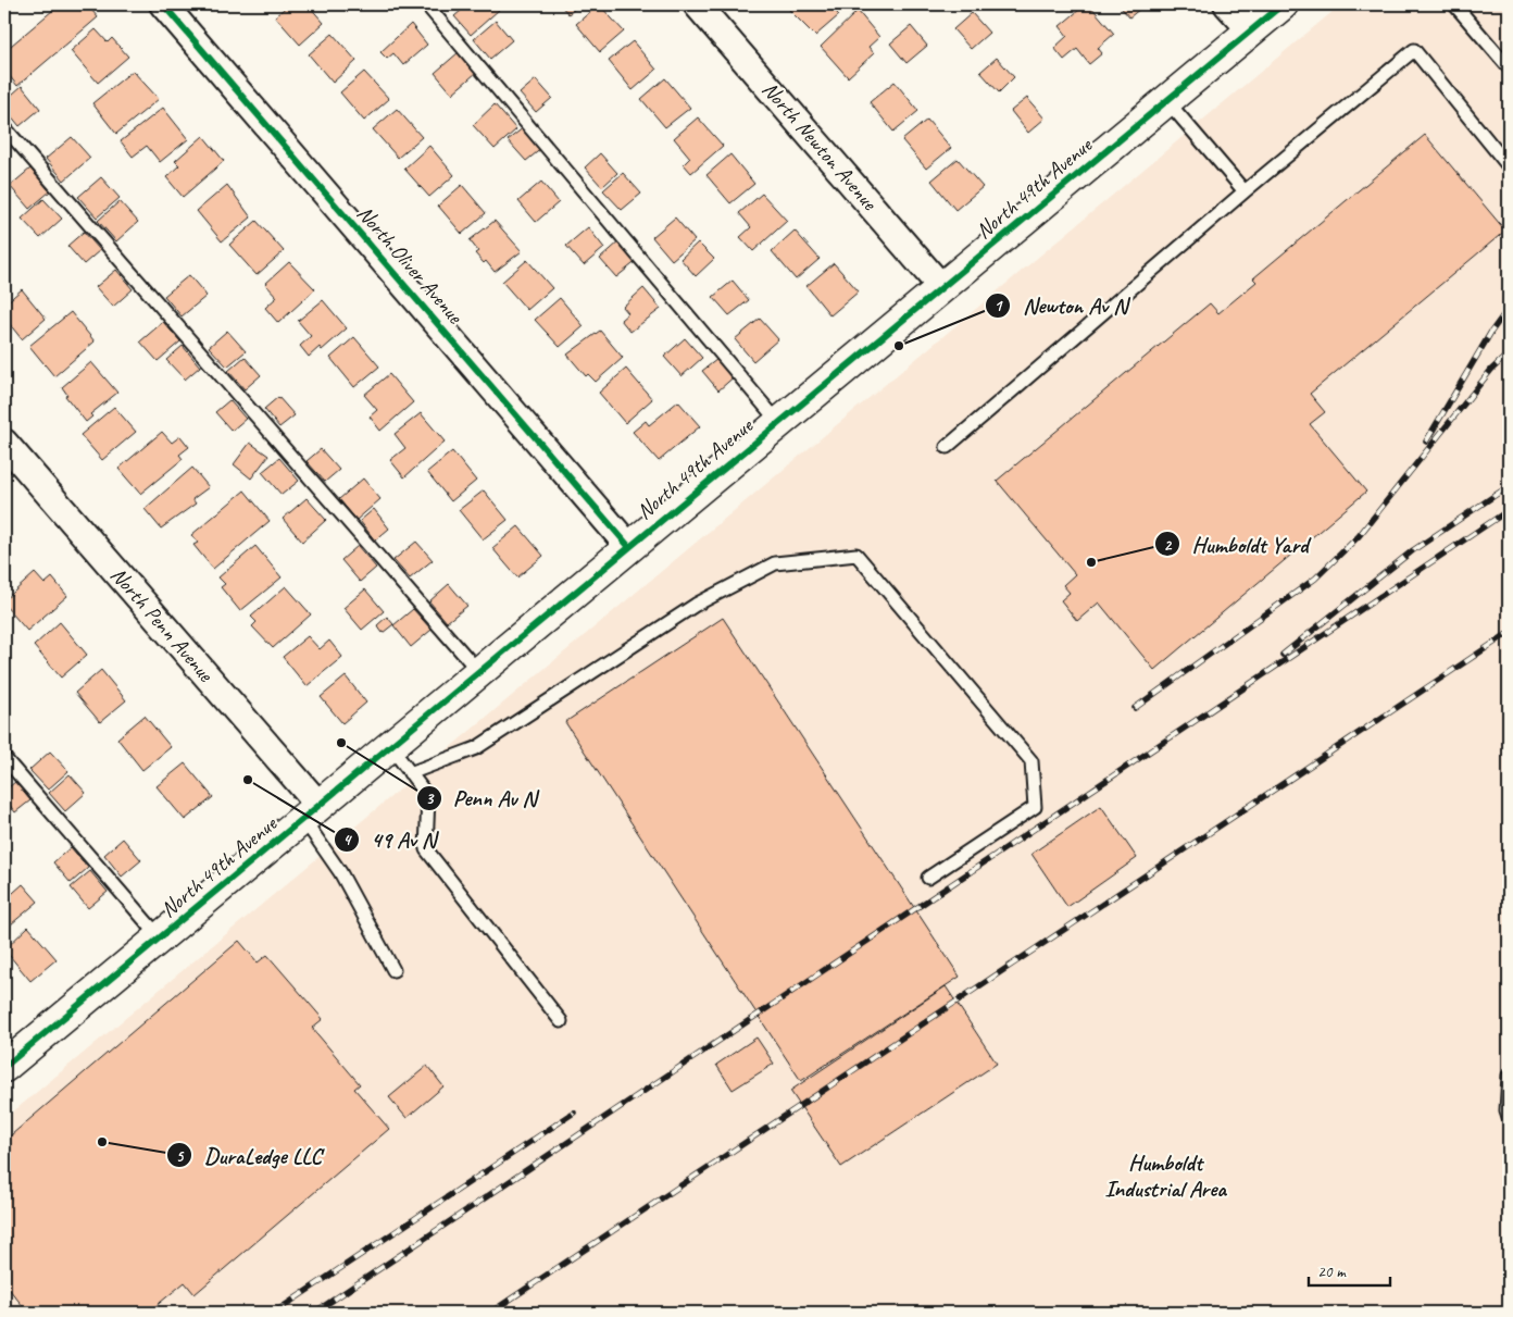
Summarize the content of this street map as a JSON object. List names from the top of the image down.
{
  "streets": {
    "street": [
      "North Newton Avenue",
      "North 49th Avenue",
      "North Oliver Avenue",
      "North Penn Avenue"
    ]
  },
  "crossings": [
    ["North Newton Avenue", "North 49th Avenue"],
    ["North 49th Avenue", "North Oliver Avenue"],
    ["North 49th Avenue", "North Penn Avenue"]
  ],
  "districts": ["Humboldt Industrial Area"],
  "places": [
    "Newton Av N",
    "Humboldt Yard",
    "Penn Av N",
    "49 Av N",
    "DuraLedge LLC"
  ],
  "scale_bar": "20 m"
}
